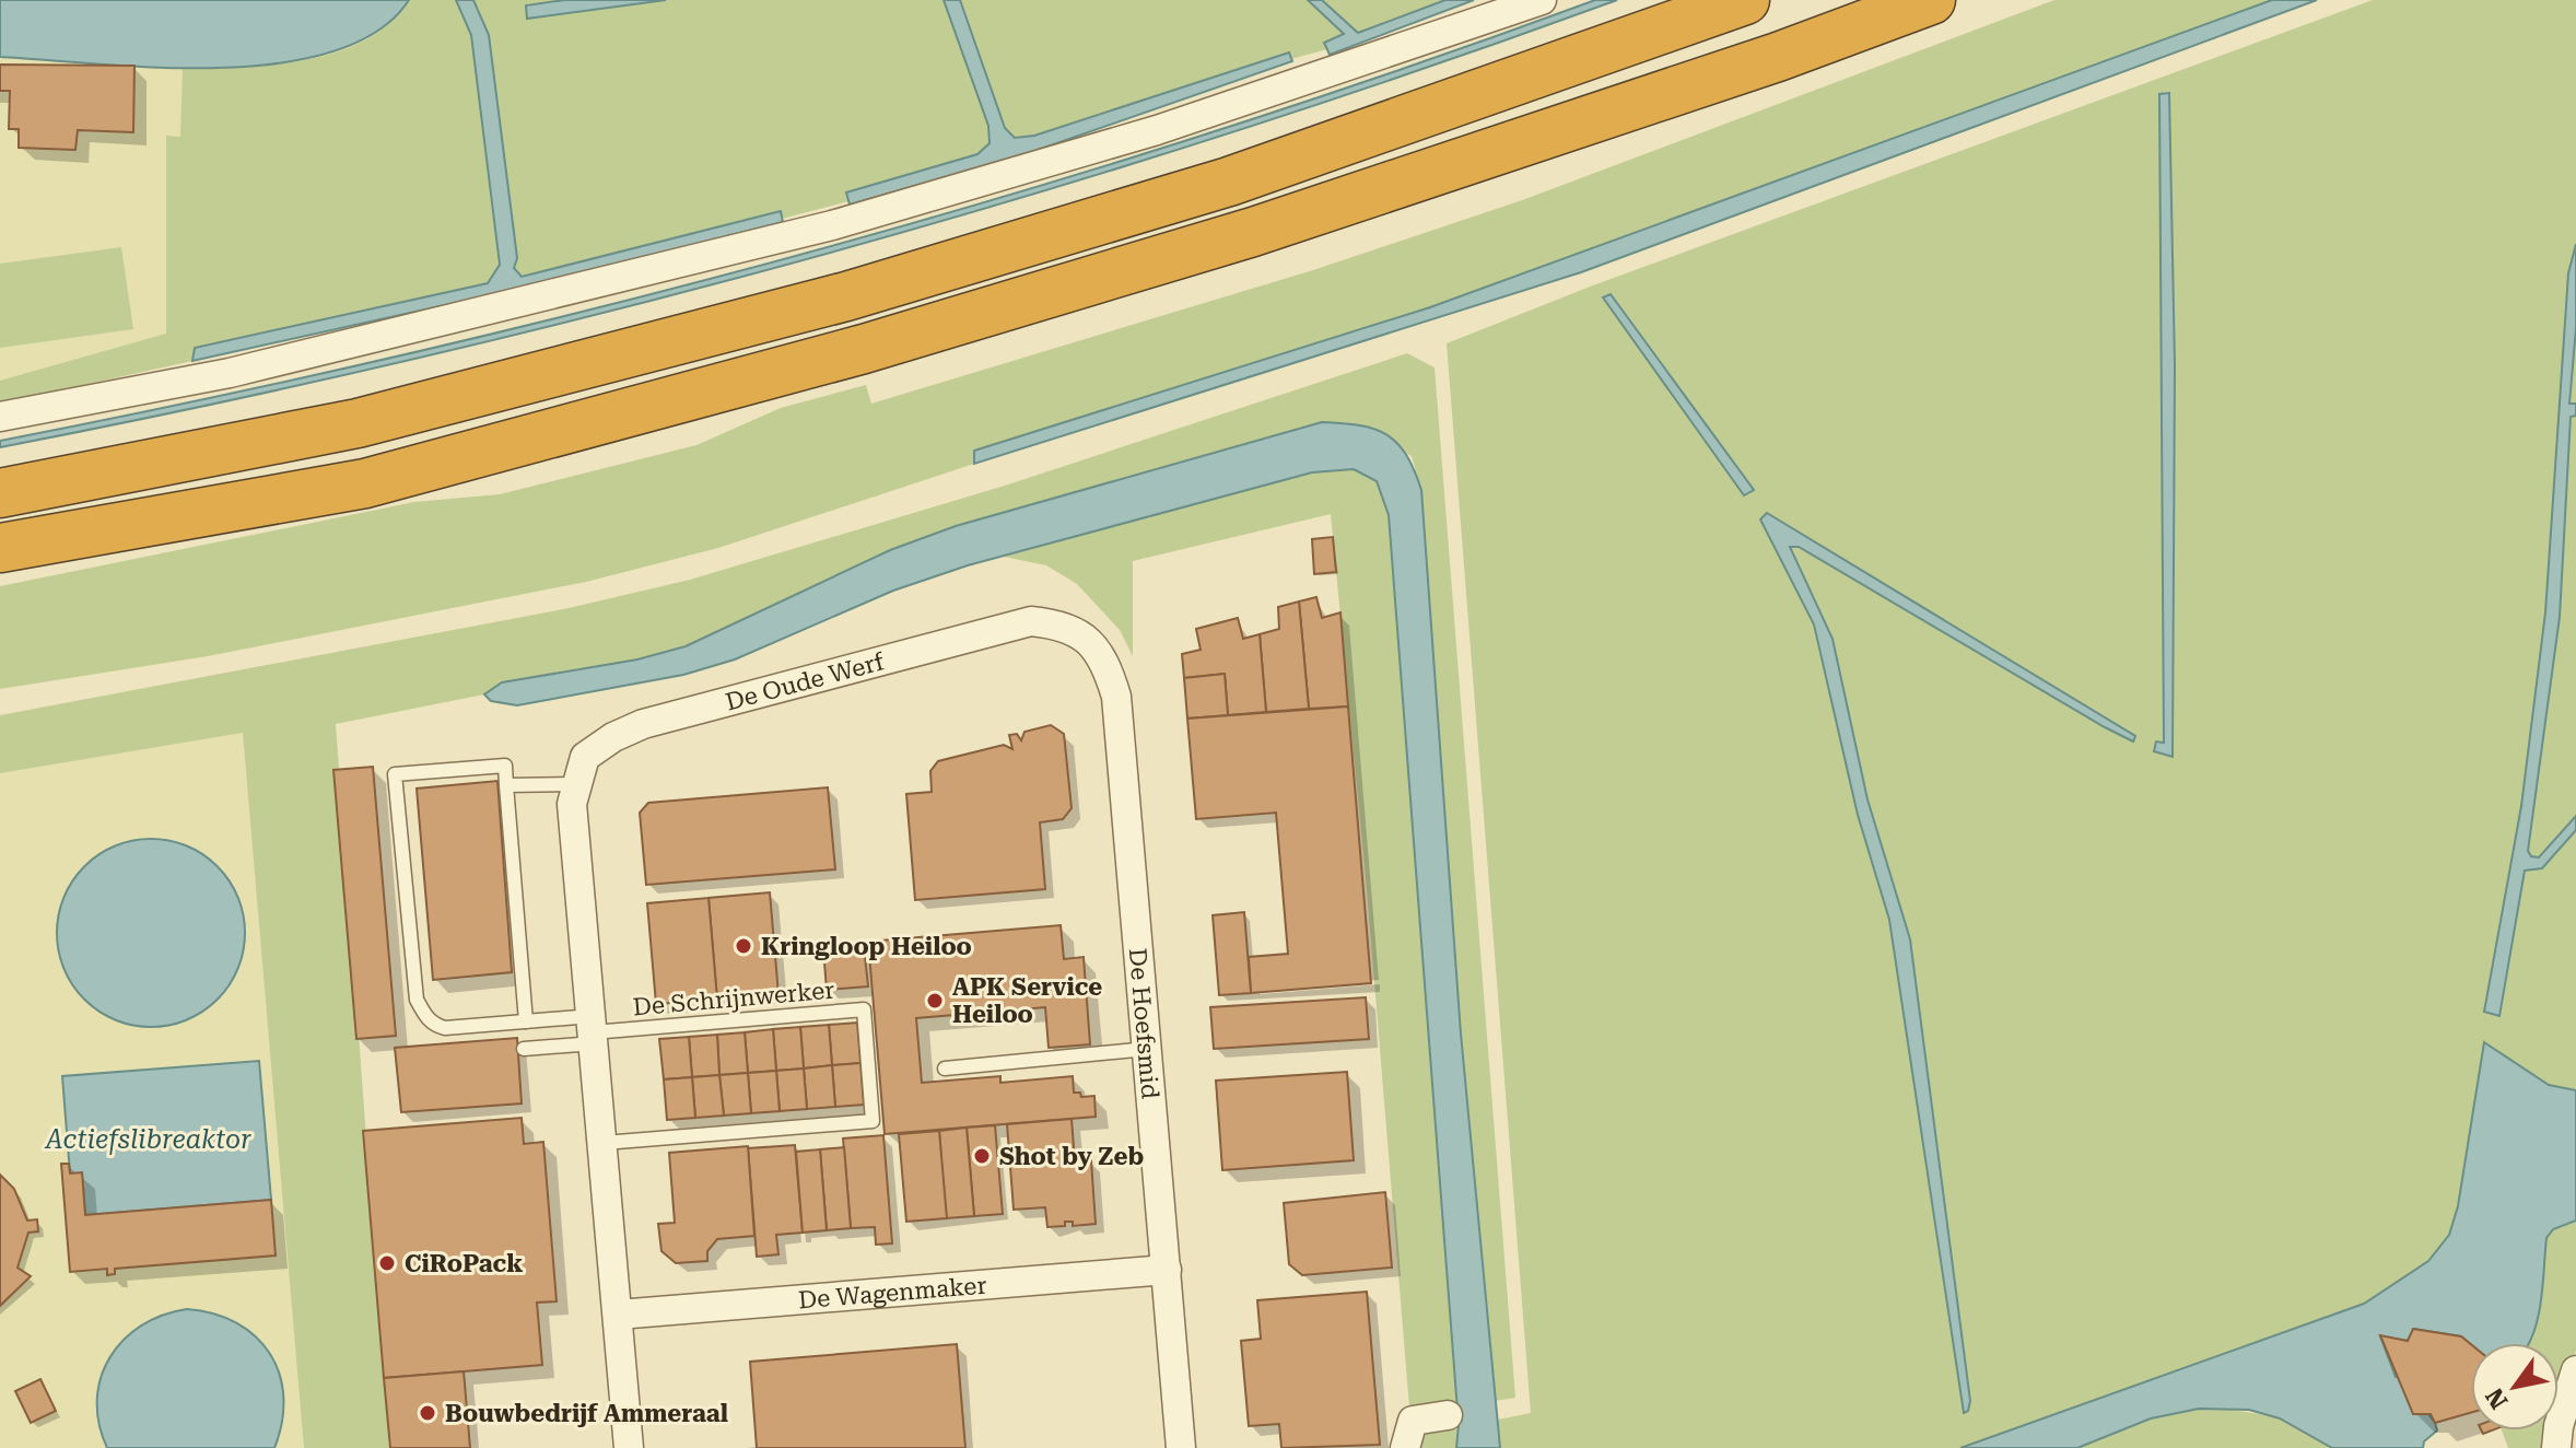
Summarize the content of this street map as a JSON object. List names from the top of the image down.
{
  "streets": {
    "street": ["De Oude Werf", "De Hoefsmid", "De Wagenmaker"],
    "lane": ["De Schrijnwerker"]
  },
  "crossings": [
    ["De Oude Werf", "De Hoefsmid"],
    ["De Hoefsmid", "De Wagenmaker"]
  ],
  "water": ["Actiefslibreaktor"],
  "places": [
    "Kringloop Heiloo",
    "APK Service Heiloo",
    "Shot by Zeb",
    "CiRoPack",
    "Bouwbedrijf Ammeraal"
  ],
  "north": "bottom left"
}
